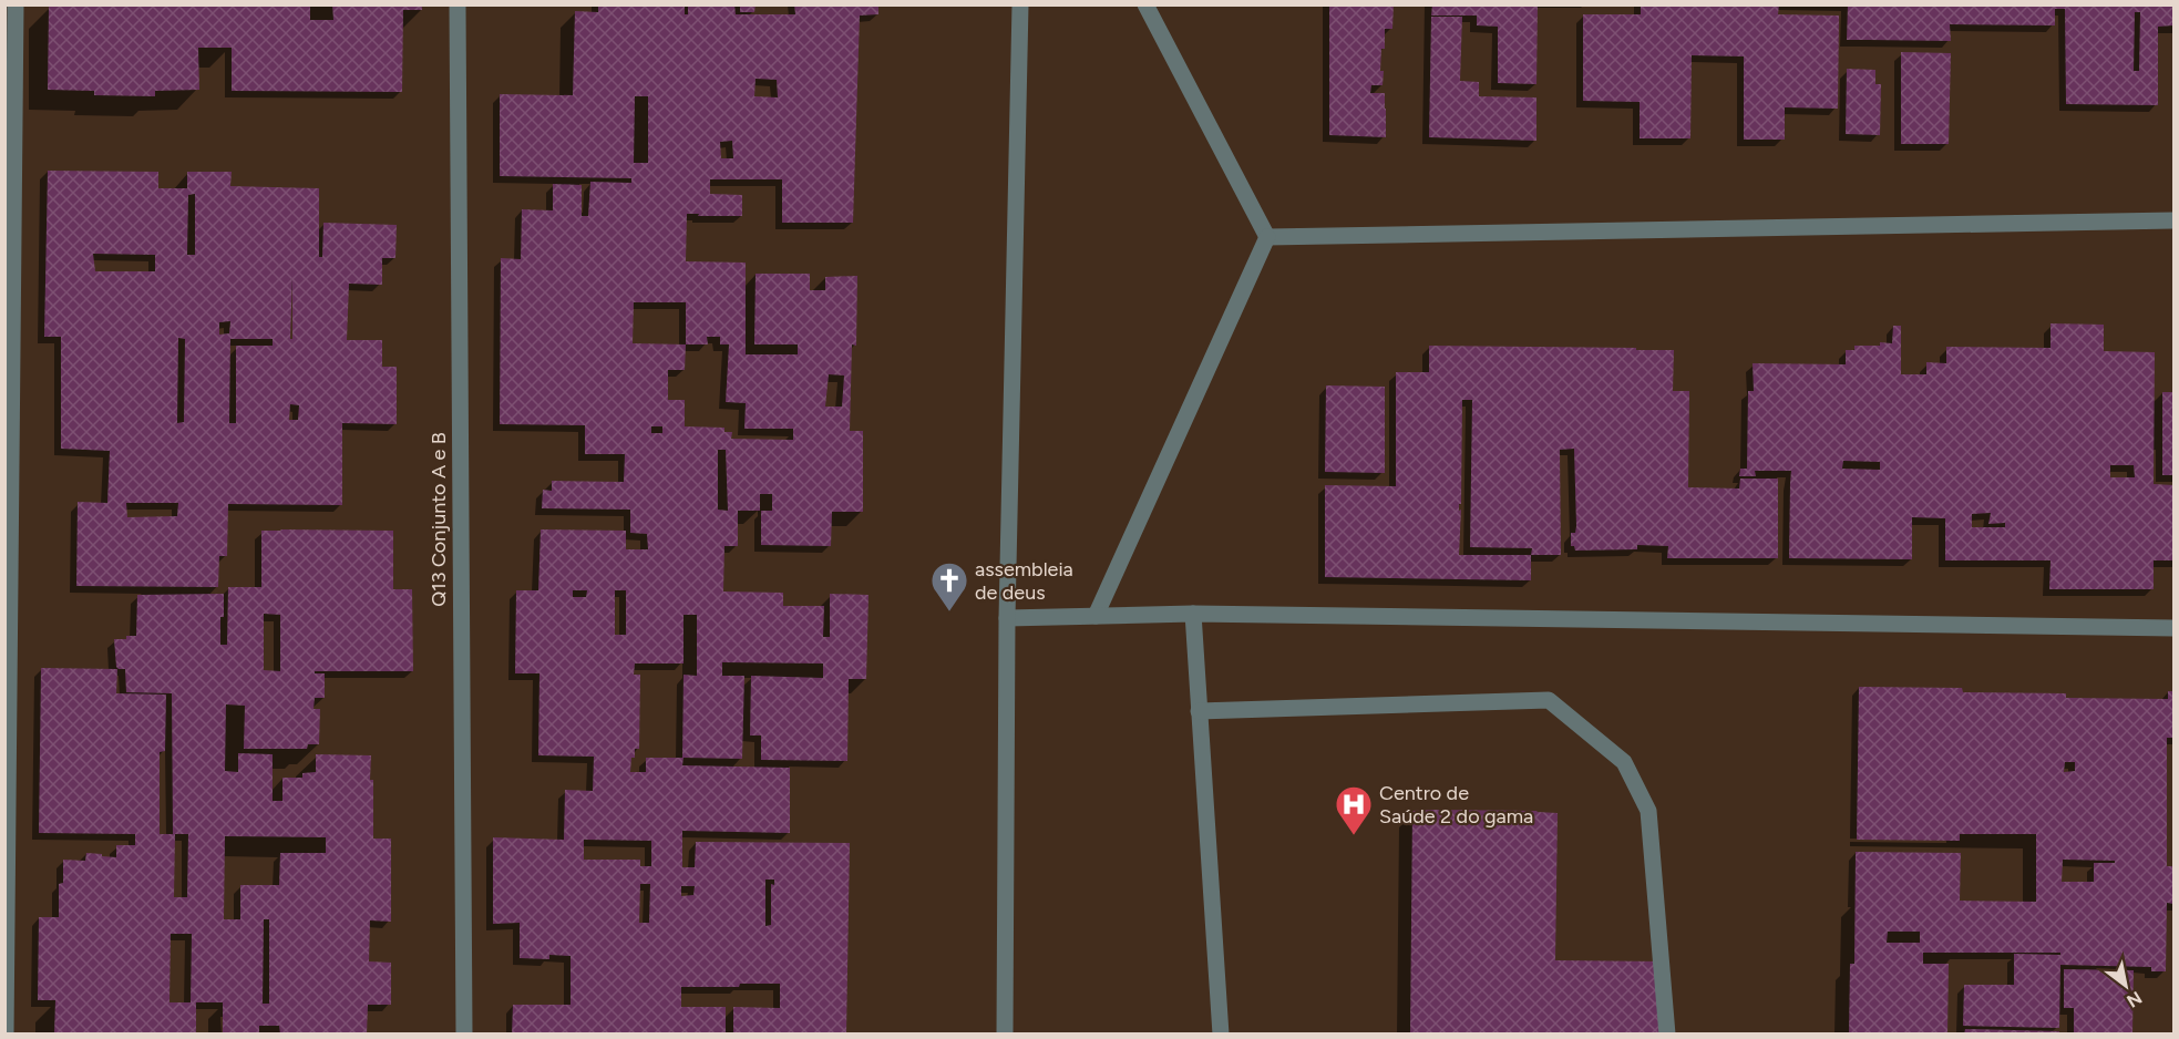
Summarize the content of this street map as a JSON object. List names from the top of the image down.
{
  "streets": {
    "street": ["Q13 Conjunto A e B"]
  },
  "places": {
    "church": ["assembleia de deus"],
    "hospital": ["Centro de Saúde 2 do gama"]
  },
  "north": "bottom right"
}
